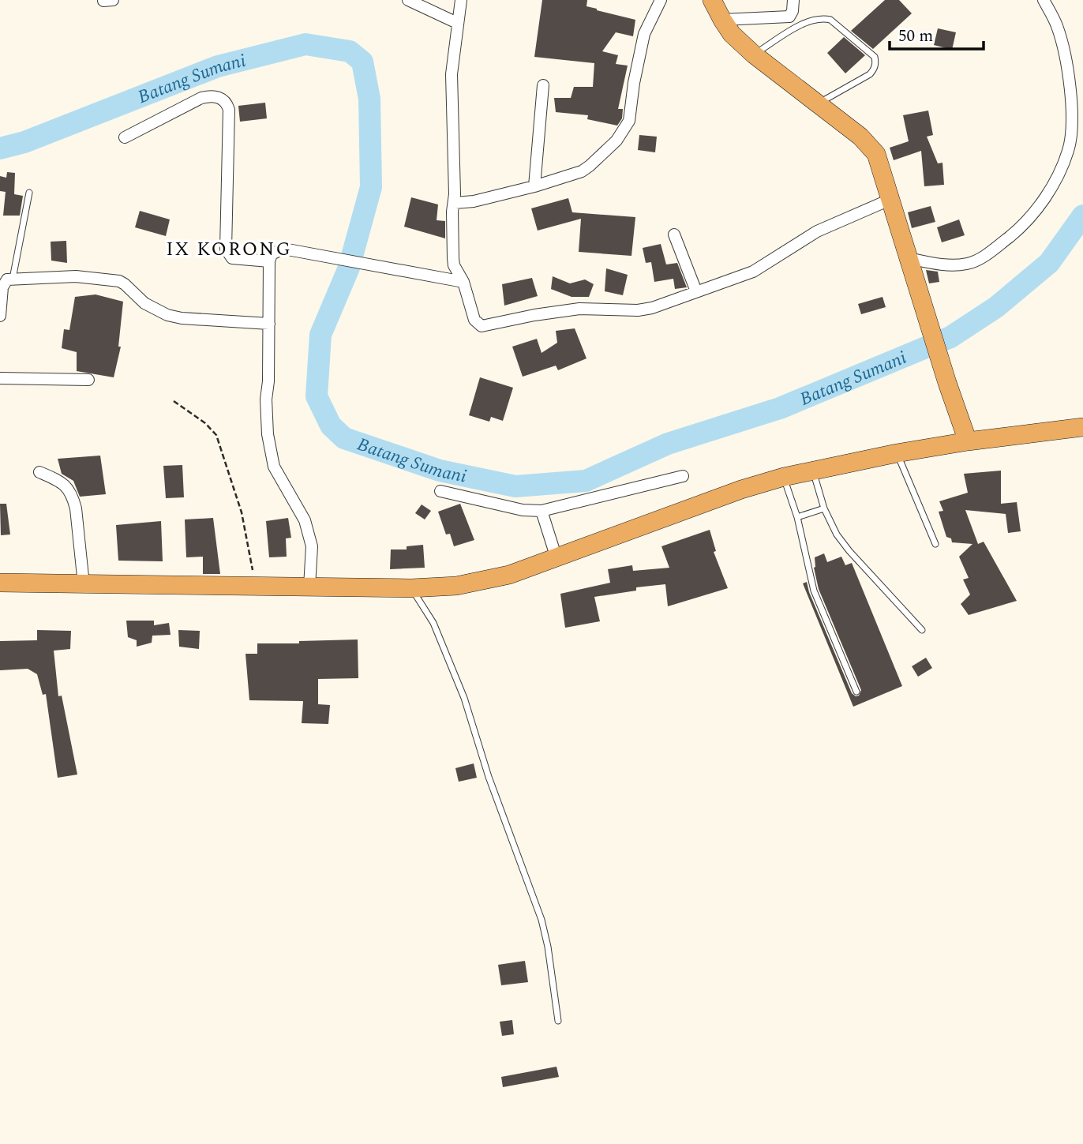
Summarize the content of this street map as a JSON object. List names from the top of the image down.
{
  "districts": ["IX KORONG"],
  "water": ["Batang Sumani"],
  "scale_bar": "50 m"
}
